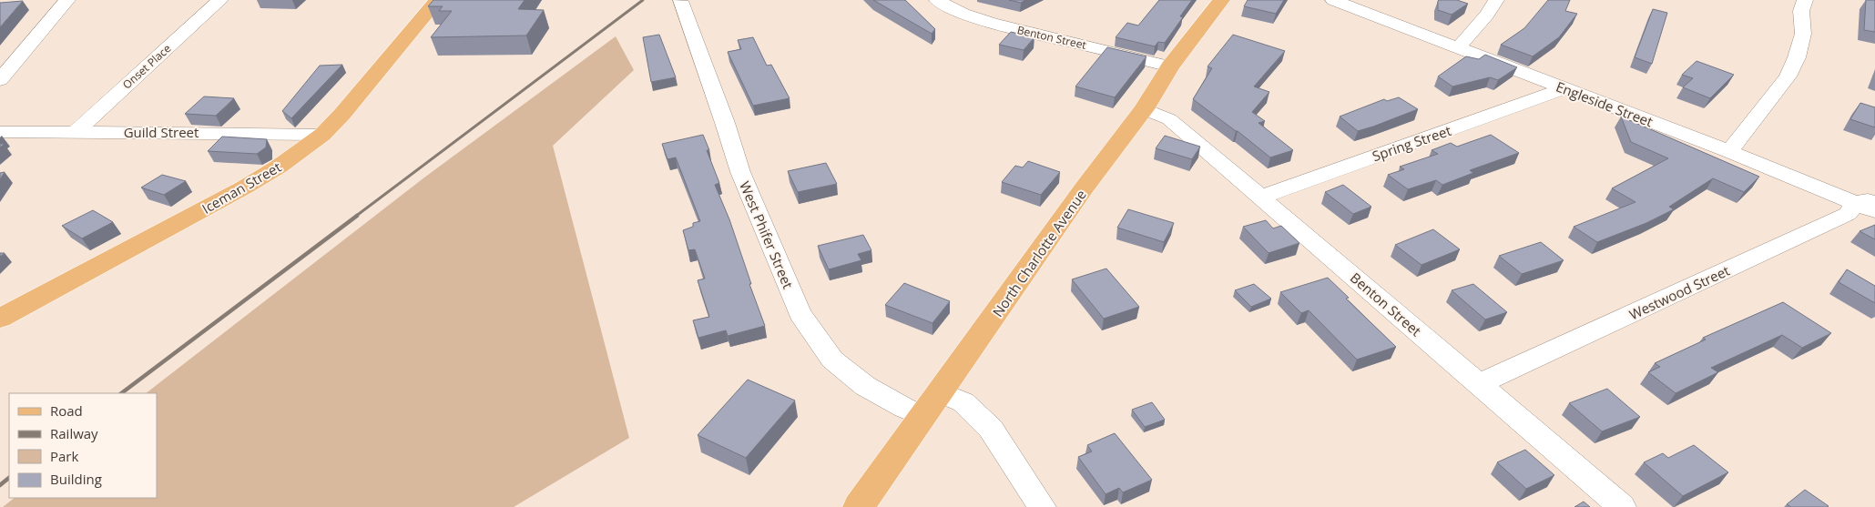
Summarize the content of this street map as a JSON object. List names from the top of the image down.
{
  "streets": {
    "main road": ["Iceman Street", "North Charlotte Avenue"],
    "street": [
      "Benton Street",
      "Onset Place",
      "Engleside Street",
      "Guild Street",
      "Spring Street",
      "West Phifer Street",
      "Westwood Street"
    ]
  },
  "crossings": [
    ["Benton Street", "Spring Street"],
    ["Benton Street", "North Charlotte Avenue"],
    ["Benton Street", "Westwood Street"],
    ["Onset Place", "Guild Street"],
    ["Engleside Street", "Spring Street"],
    ["Engleside Street", "Westwood Street"],
    ["Guild Street", "Iceman Street"],
    ["West Phifer Street", "North Charlotte Avenue"]
  ],
  "legend": [
    "Road",
    "Railway",
    "Park",
    "Building"
  ]
}
